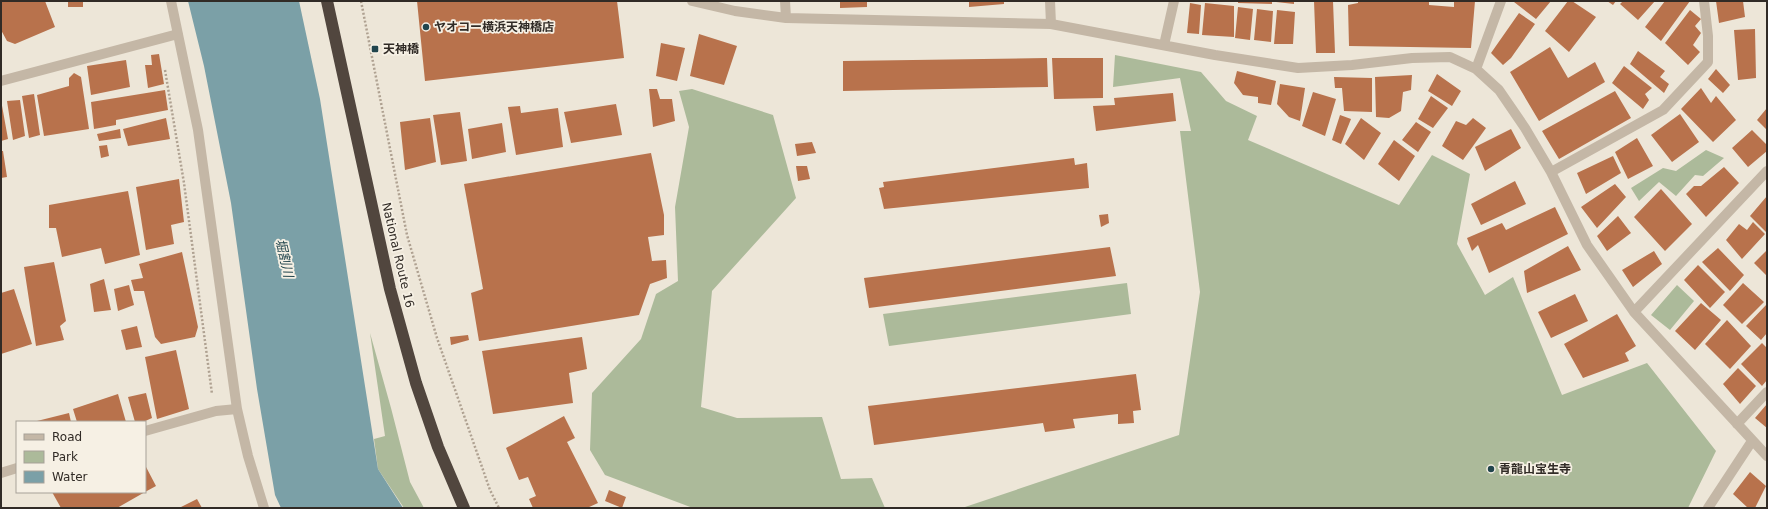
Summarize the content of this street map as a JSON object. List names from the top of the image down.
{
  "streets": {
    "highway": ["National Route 16"]
  },
  "water": ["堀割川"],
  "places": {
    "other": ["ヤオコー横浜天神橋店", "青龍山宝生寺"],
    "transit": ["天神橋"]
  },
  "legend": ["Road", "Park", "Water"]
}
